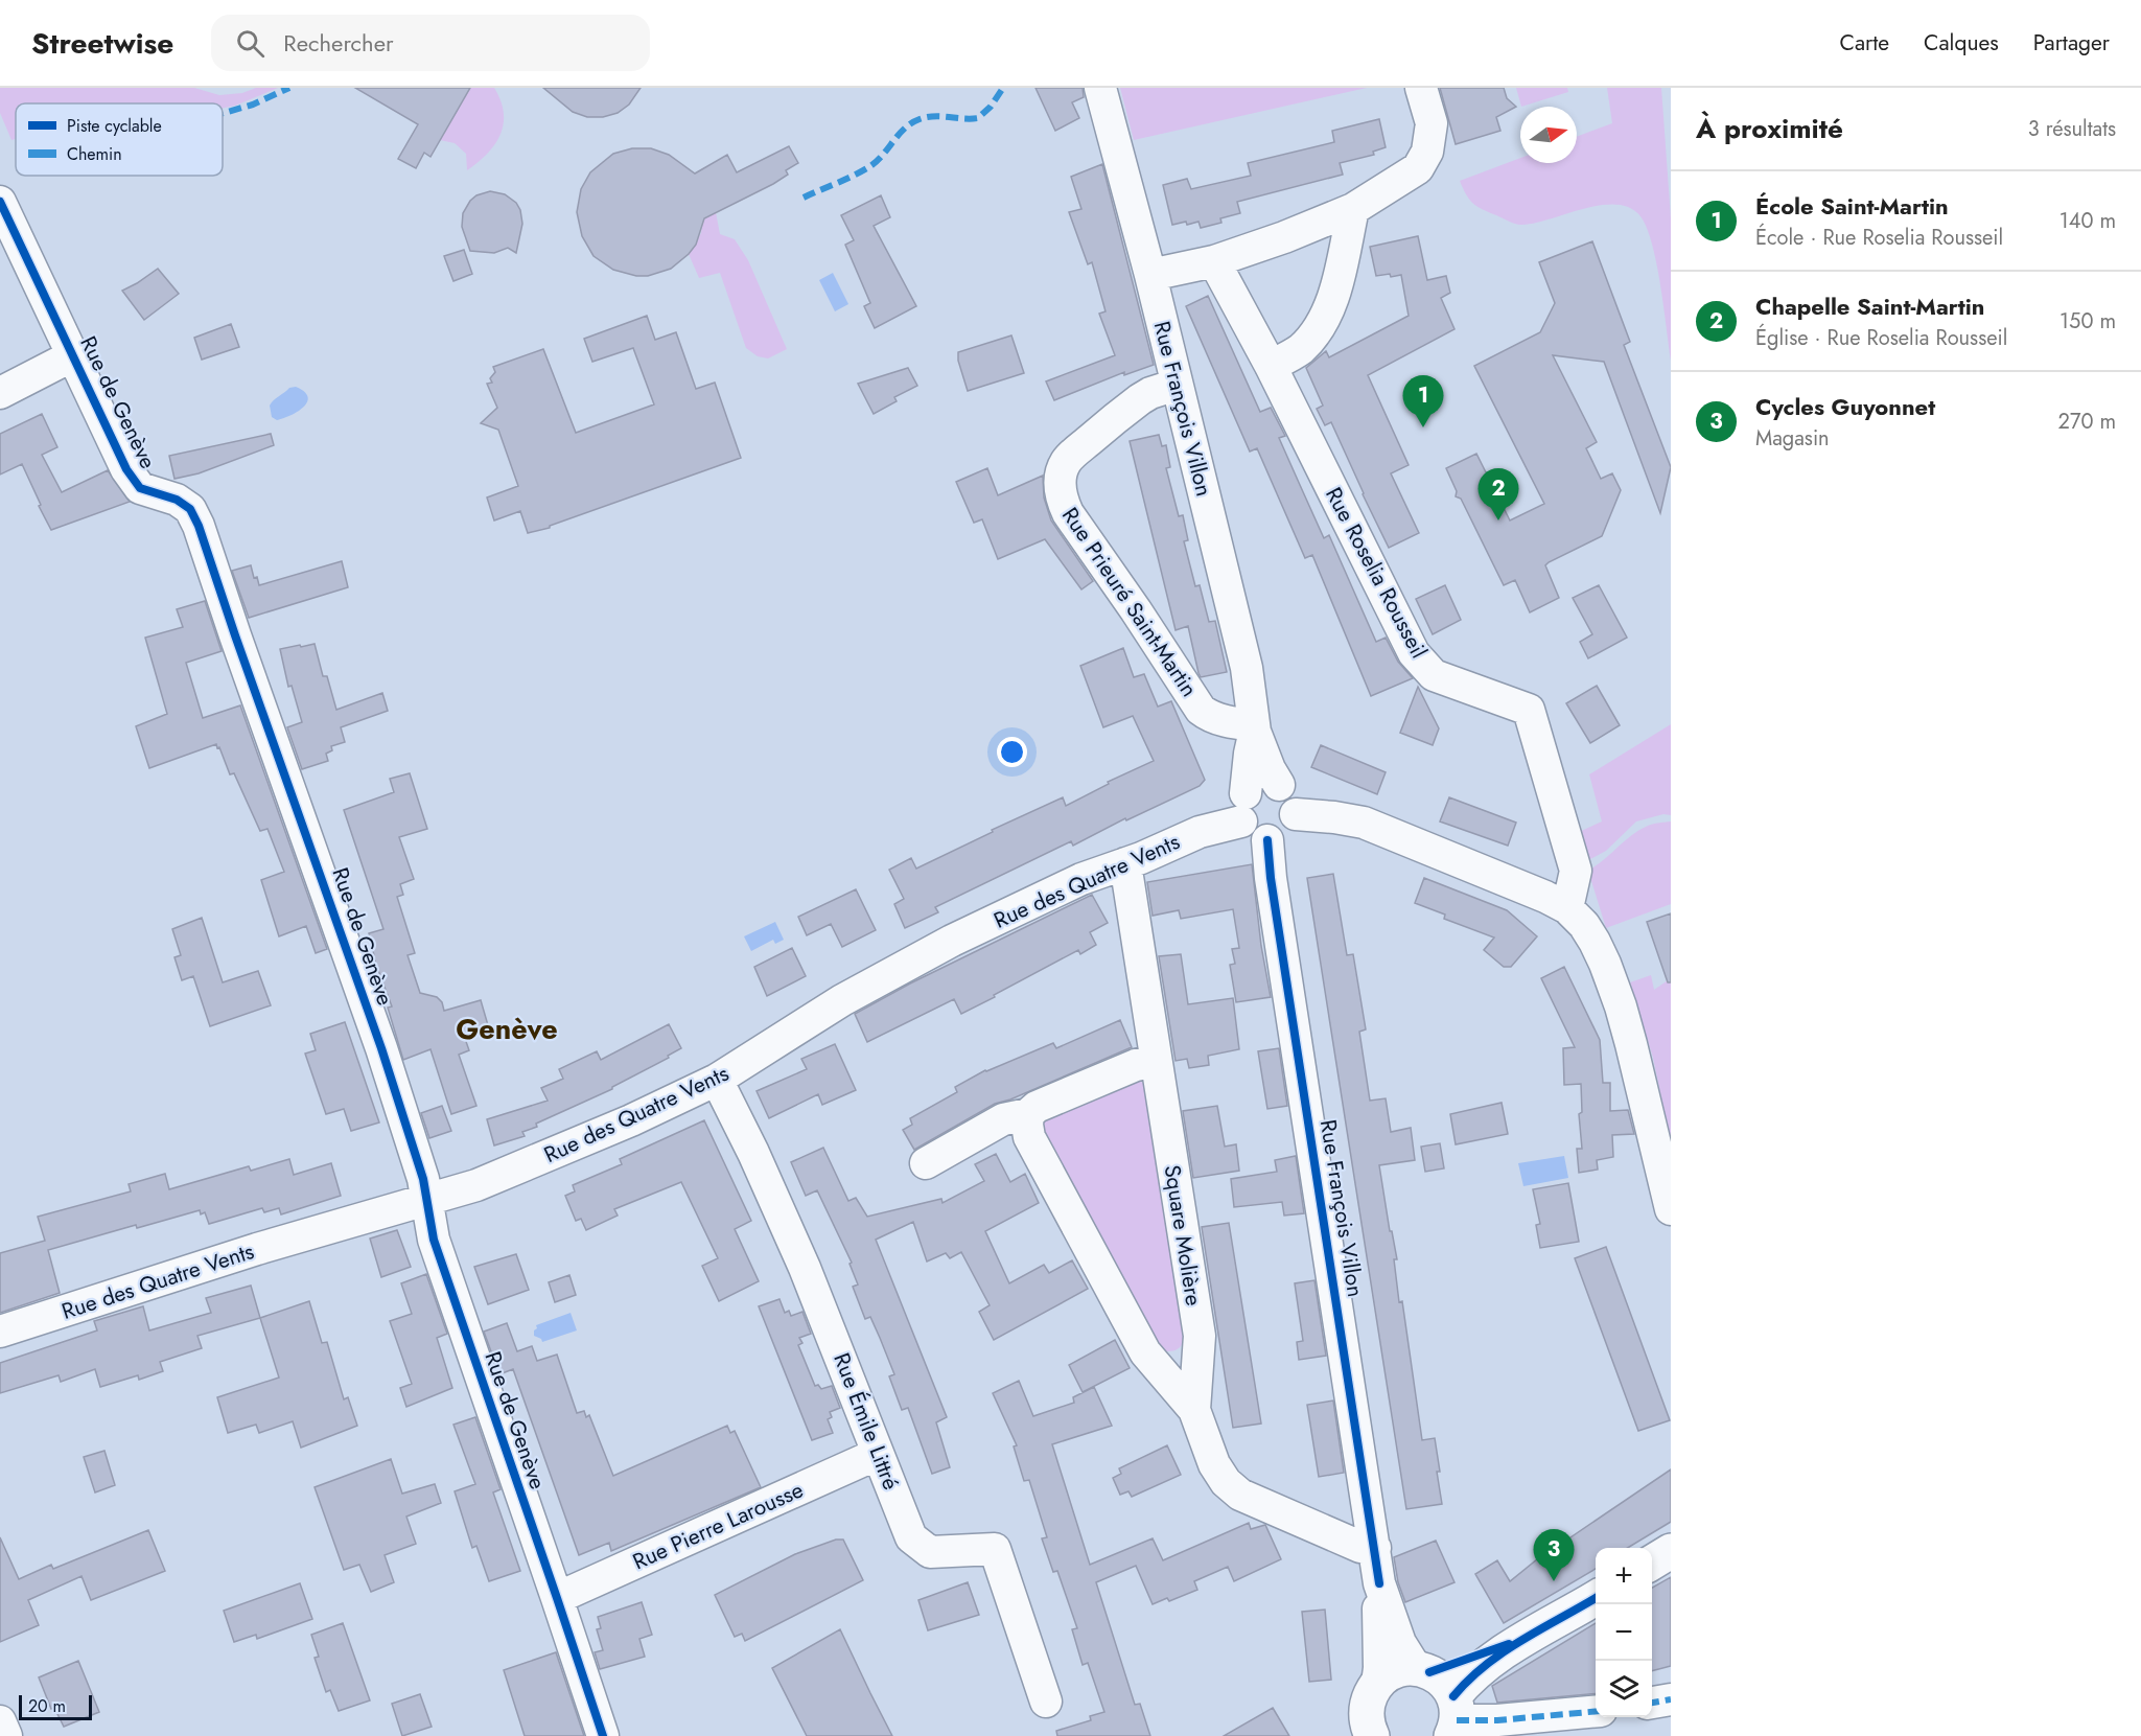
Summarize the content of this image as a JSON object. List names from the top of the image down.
{
  "streets": {
    "street": [
      "Rue de Genève",
      "Rue François Villon",
      "Rue Roselia Rousseil",
      "Rue Prieuré Saint-Martin",
      "Rue des Quatre Vents",
      "Square Molière",
      "Rue Émile Littré",
      "Rue Pierre Larousse"
    ]
  },
  "crossings": [
    ["Rue de Genève", "Rue des Quatre Vents"],
    ["Rue de Genève", "Rue Pierre Larousse"],
    ["Rue François Villon", "Rue Prieuré Saint-Martin"],
    ["Rue François Villon", "Rue des Quatre Vents"],
    ["Rue François Villon", "Square Molière"],
    ["Rue des Quatre Vents", "Square Molière"],
    ["Rue des Quatre Vents", "Rue Émile Littré"],
    ["Rue Émile Littré", "Rue Pierre Larousse"]
  ],
  "districts": ["Genève"],
  "legend": ["Piste cyclable", "Chemin"],
  "scale_bar": "20 m",
  "north": "right",
  "page": {
    "header": "Streetwise",
    "search": "Rechercher",
    "nav": ["Carte", "Calques", "Partager"],
    "heading": ["À proximité", "3 résultats"],
    "list": [
      {
        "mark": "1",
        "name": "École Saint-Martin",
        "note": "École · Rue Roselia Rousseil",
        "value": "140 m"
      },
      {
        "mark": "2",
        "name": "Chapelle Saint-Martin",
        "note": "Église · Rue Roselia Rousseil",
        "value": "150 m"
      },
      {
        "mark": "3",
        "name": "Cycles Guyonnet",
        "note": "Magasin",
        "value": "270 m"
      }
    ],
    "pins": ["1", "2", "3"],
    "map_buttons": ["+", "−"],
    "scale": "20 m"
  }
}
